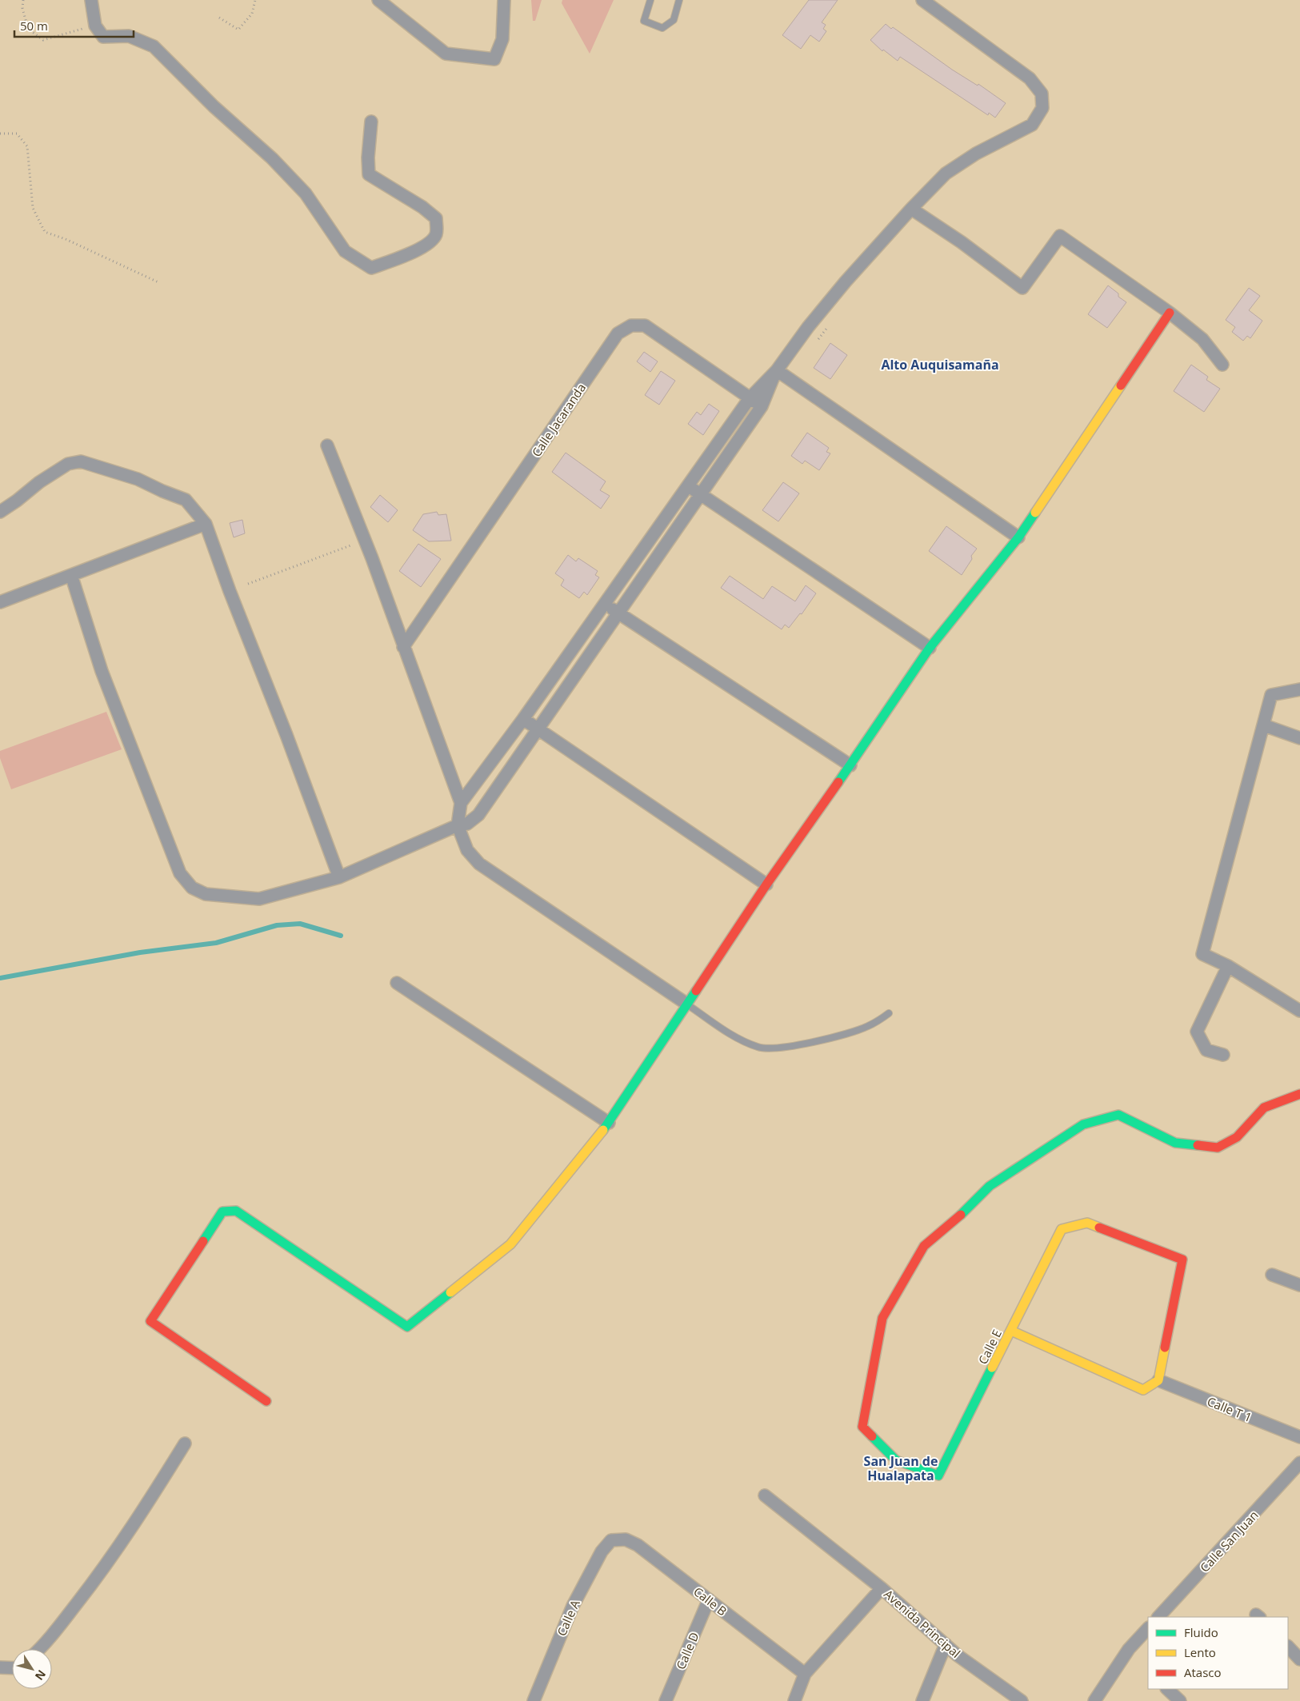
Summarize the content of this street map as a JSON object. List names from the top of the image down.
{
  "streets": {
    "street": [
      "Calle Jacaranda",
      "Calle E",
      "Calle T 1",
      "Calle San Juan",
      "Calle B",
      "Calle A",
      "Avenida Principal",
      "Calle D"
    ]
  },
  "crossings": [
    ["Calle E", "Calle T 1"],
    ["Calle B", "Calle A"],
    ["Calle B", "Avenida Principal"],
    ["Calle B", "Calle D"]
  ],
  "districts": ["Alto Auquisamaña", "San Juan de Hualapata"],
  "legend": ["Fluido", "Lento", "Atasco"],
  "scale_bar": "50 m",
  "north": "bottom right"
}
